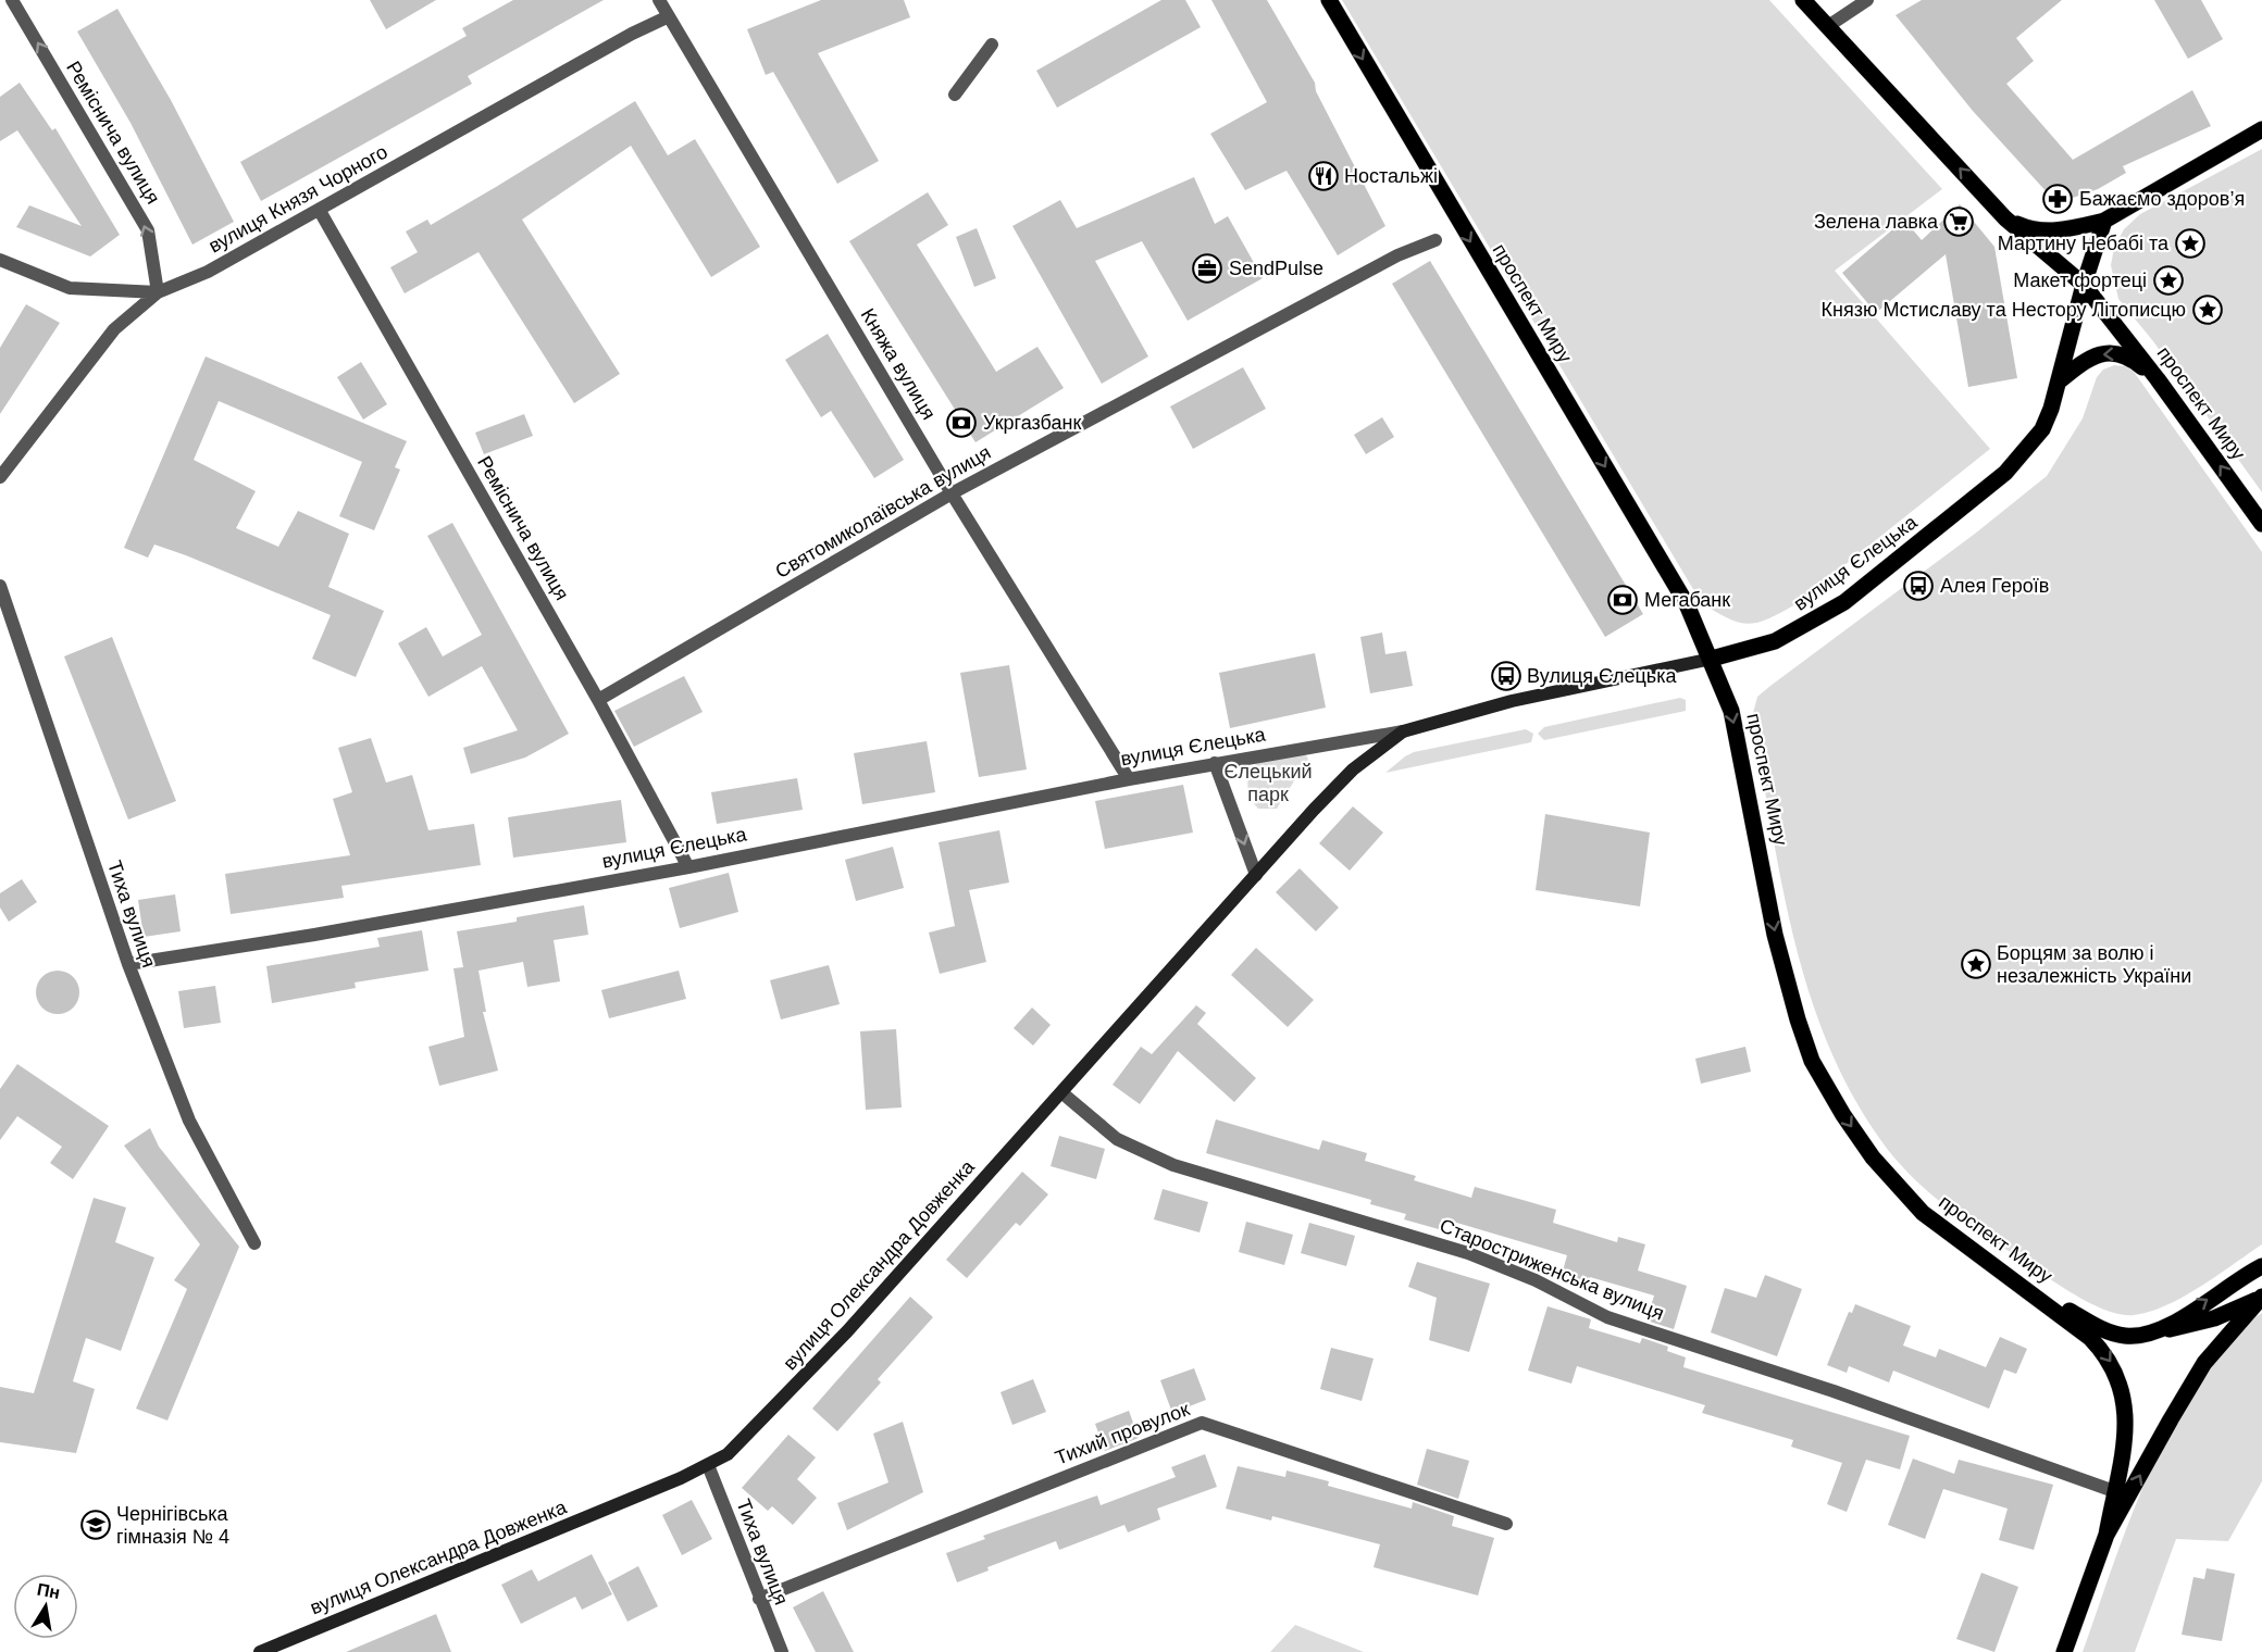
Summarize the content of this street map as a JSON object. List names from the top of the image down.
{
  "streets": {
    "main road": ["проспект Миру", "вулиця Єлецька", "вулиця Олександра Довженка"],
    "street": [
      "Реміснича вулиця",
      "вулиця Князя Чорного",
      "Княжа вулиця",
      "Святомиколаївська вулиця",
      "Тиха вулиця",
      "Старостриженська вулиця",
      "Тихий провулок"
    ]
  },
  "crossings": [
    ["Реміснича вулиця", "вулиця Князя Чорного"],
    ["Реміснича вулиця", "Святомиколаївська вулиця"],
    ["Реміснича вулиця", "вулиця Єлецька"],
    ["вулиця Князя Чорного", "Княжа вулиця"],
    ["проспект Миру", "вулиця Єлецька"],
    ["проспект Миру", "Старостриженська вулиця"],
    ["Княжа вулиця", "Святомиколаївська вулиця"],
    ["Княжа вулиця", "вулиця Єлецька"],
    ["вулиця Єлецька", "Тиха вулиця"],
    ["вулиця Єлецька", "вулиця Олександра Довженка"],
    ["Тиха вулиця", "вулиця Олександра Довженка"],
    ["Тиха вулиця", "Тихий провулок"],
    ["вулиця Олександра Довженка", "Старостриженська вулиця"]
  ],
  "parks": ["Єлецький парк"],
  "places": {
    "restaurant": ["Ностальжі"],
    "pharmacy": ["Бажаємо здоров’я"],
    "supermarket": ["Зелена лавка"],
    "place": [
      "Мартину Небабі та",
      "Макет фортеці",
      "Князю Мстиславу та Нестору Літописцю",
      "Борцям за волю і незалежність України"
    ],
    "office": ["SendPulse"],
    "bank": ["Укргазбанк", "Мегабанк"],
    "bus stop": ["Алея Героїв", "Вулиця Єлецька"],
    "school or university": ["Чернігівська гімназія № 4"]
  },
  "north": "top"
}
